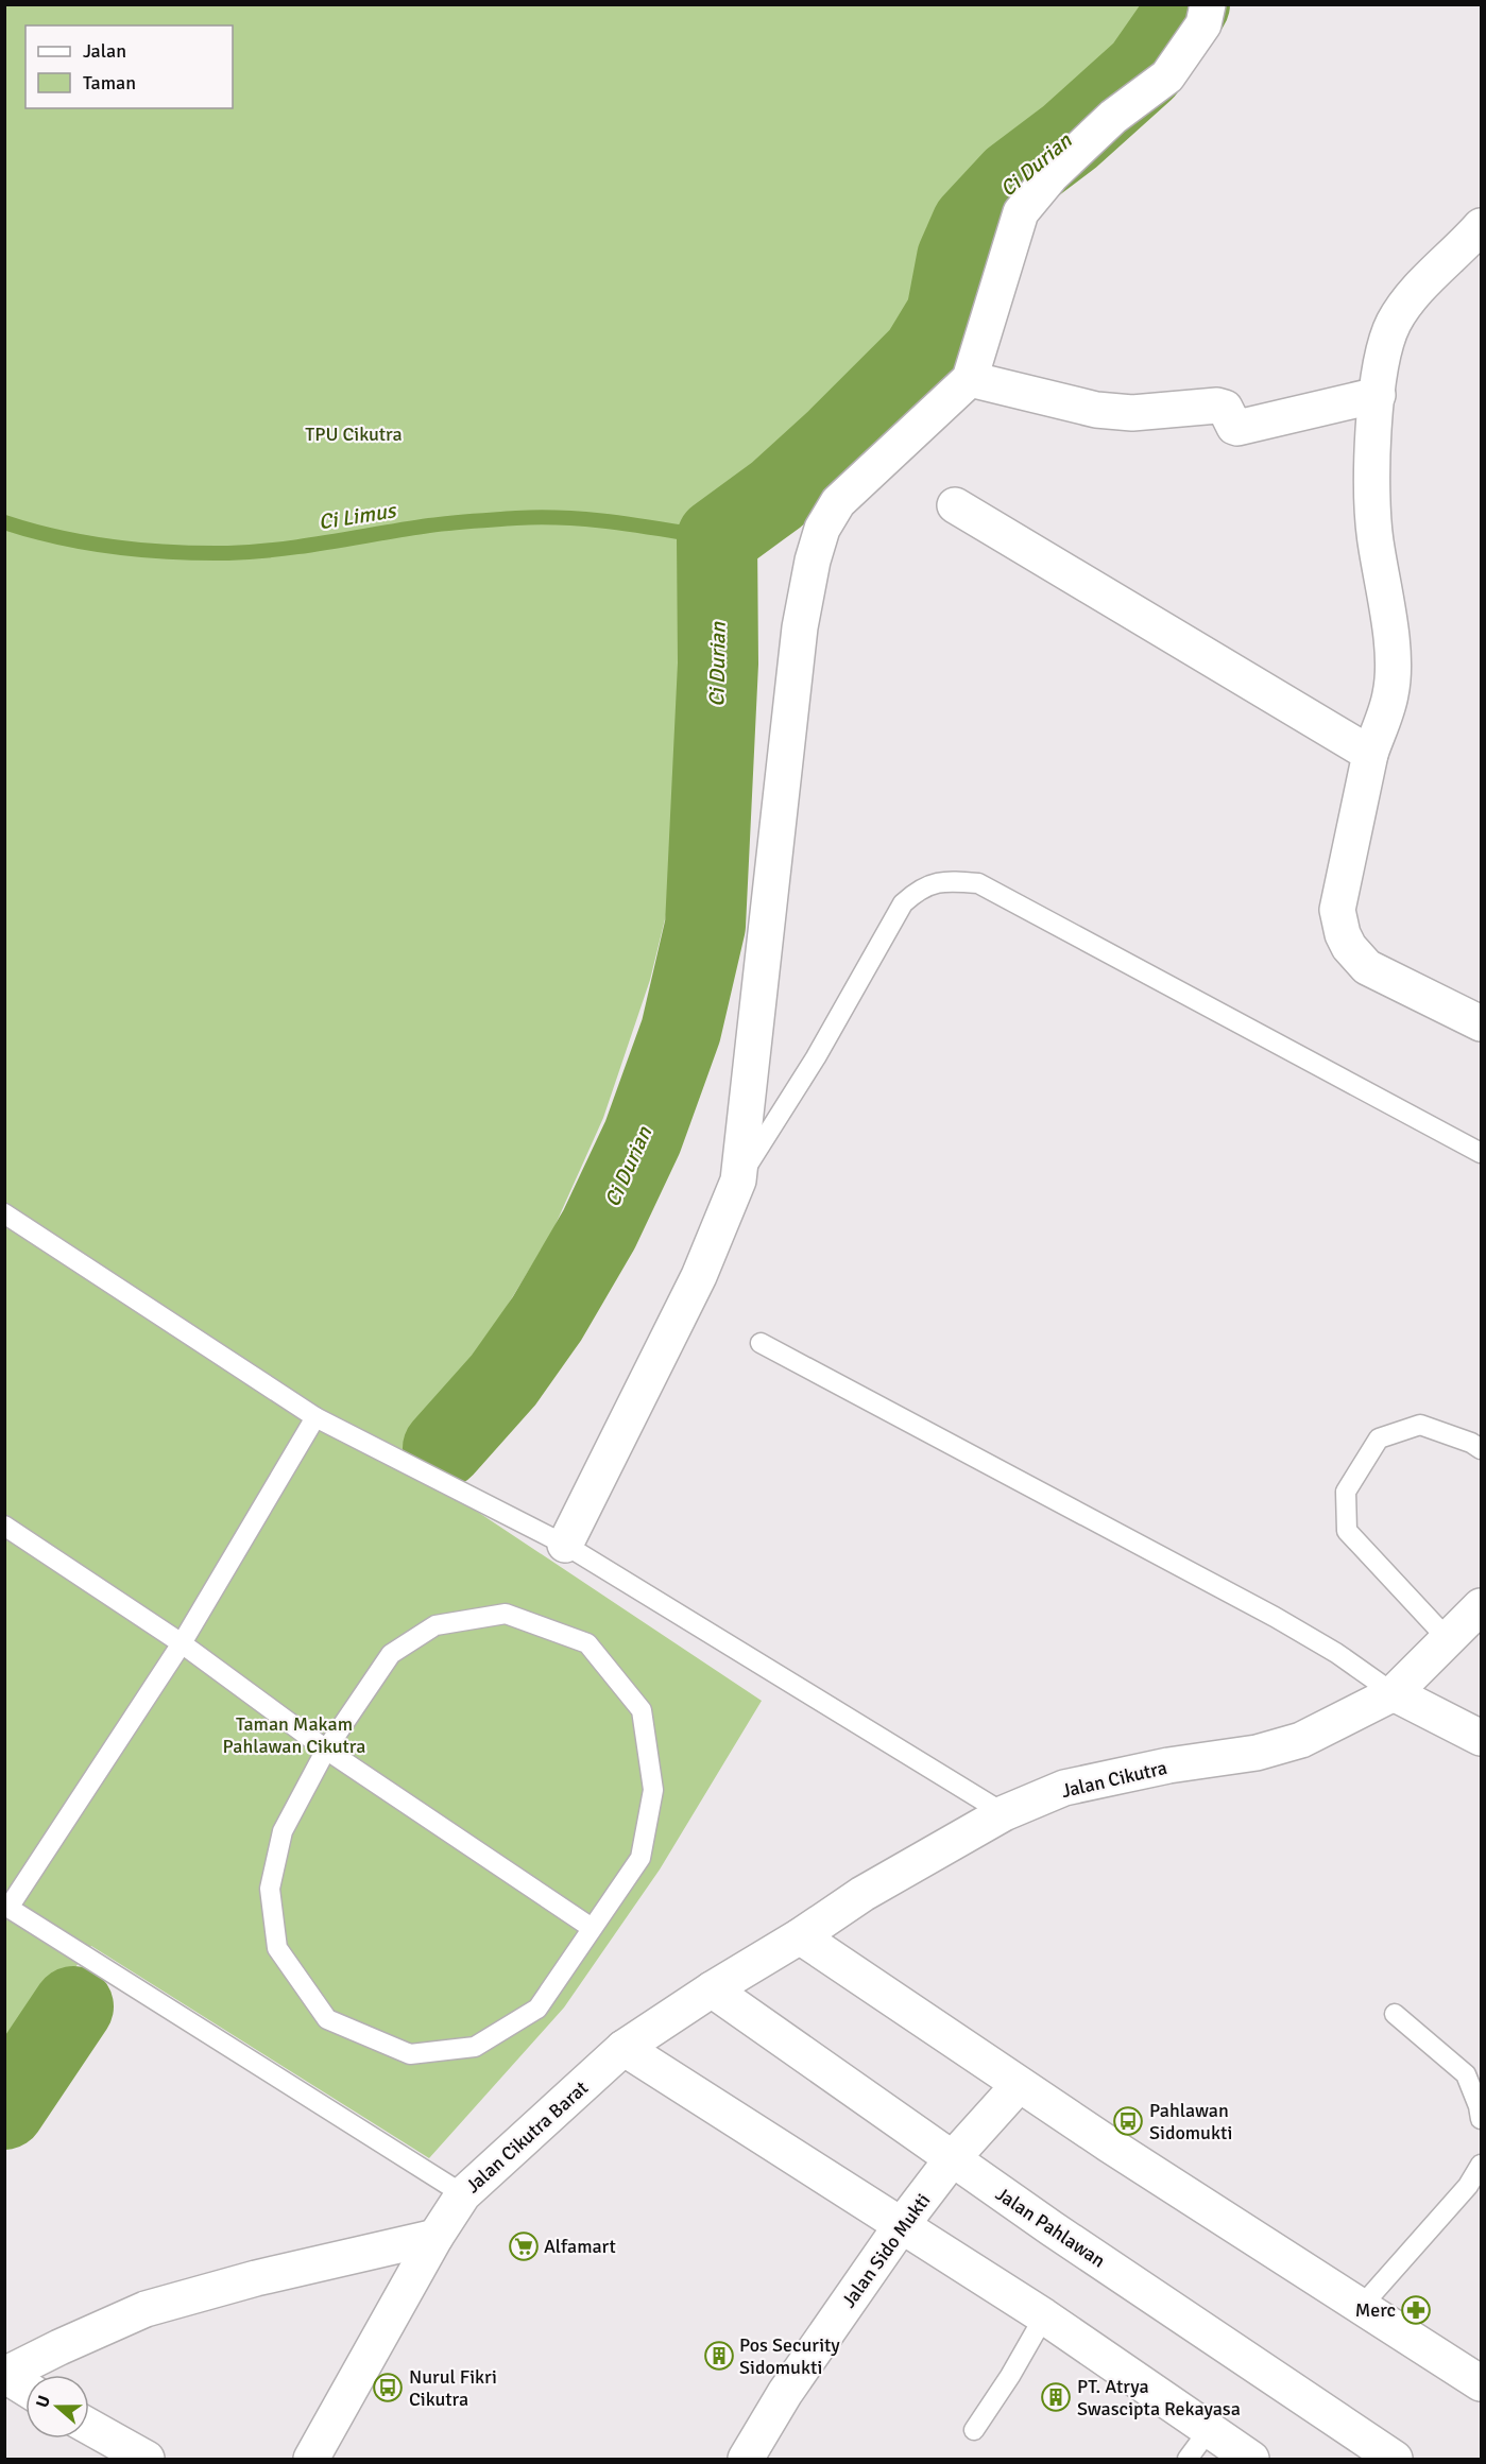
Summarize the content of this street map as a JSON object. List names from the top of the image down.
{
  "streets": {
    "street": [
      "Jalan Cikutra",
      "Jalan Cikutra Barat",
      "Jalan Pahlawan",
      "Jalan Sido Mukti"
    ]
  },
  "crossings": [
    ["Jalan Cikutra", "Jalan Cikutra Barat"],
    ["Jalan Cikutra", "Jalan Pahlawan"],
    ["Jalan Cikutra Barat", "Jalan Pahlawan"],
    ["Jalan Pahlawan", "Jalan Sido Mukti"]
  ],
  "water": ["Ci Durian", "Ci Limus"],
  "parks": ["TPU Cikutra", "Taman Makam Pahlawan Cikutra"],
  "places": {
    "bus stop": ["Pahlawan Sidomukti", "Nurul Fikri Cikutra"],
    "supermarket": ["Alfamart"],
    "pharmacy": ["Merc"],
    "building": ["Pos Security Sidomukti", "PT. Atrya Swascipta Rekayasa"]
  },
  "legend": ["Jalan", "Taman"],
  "north": "left"
}
